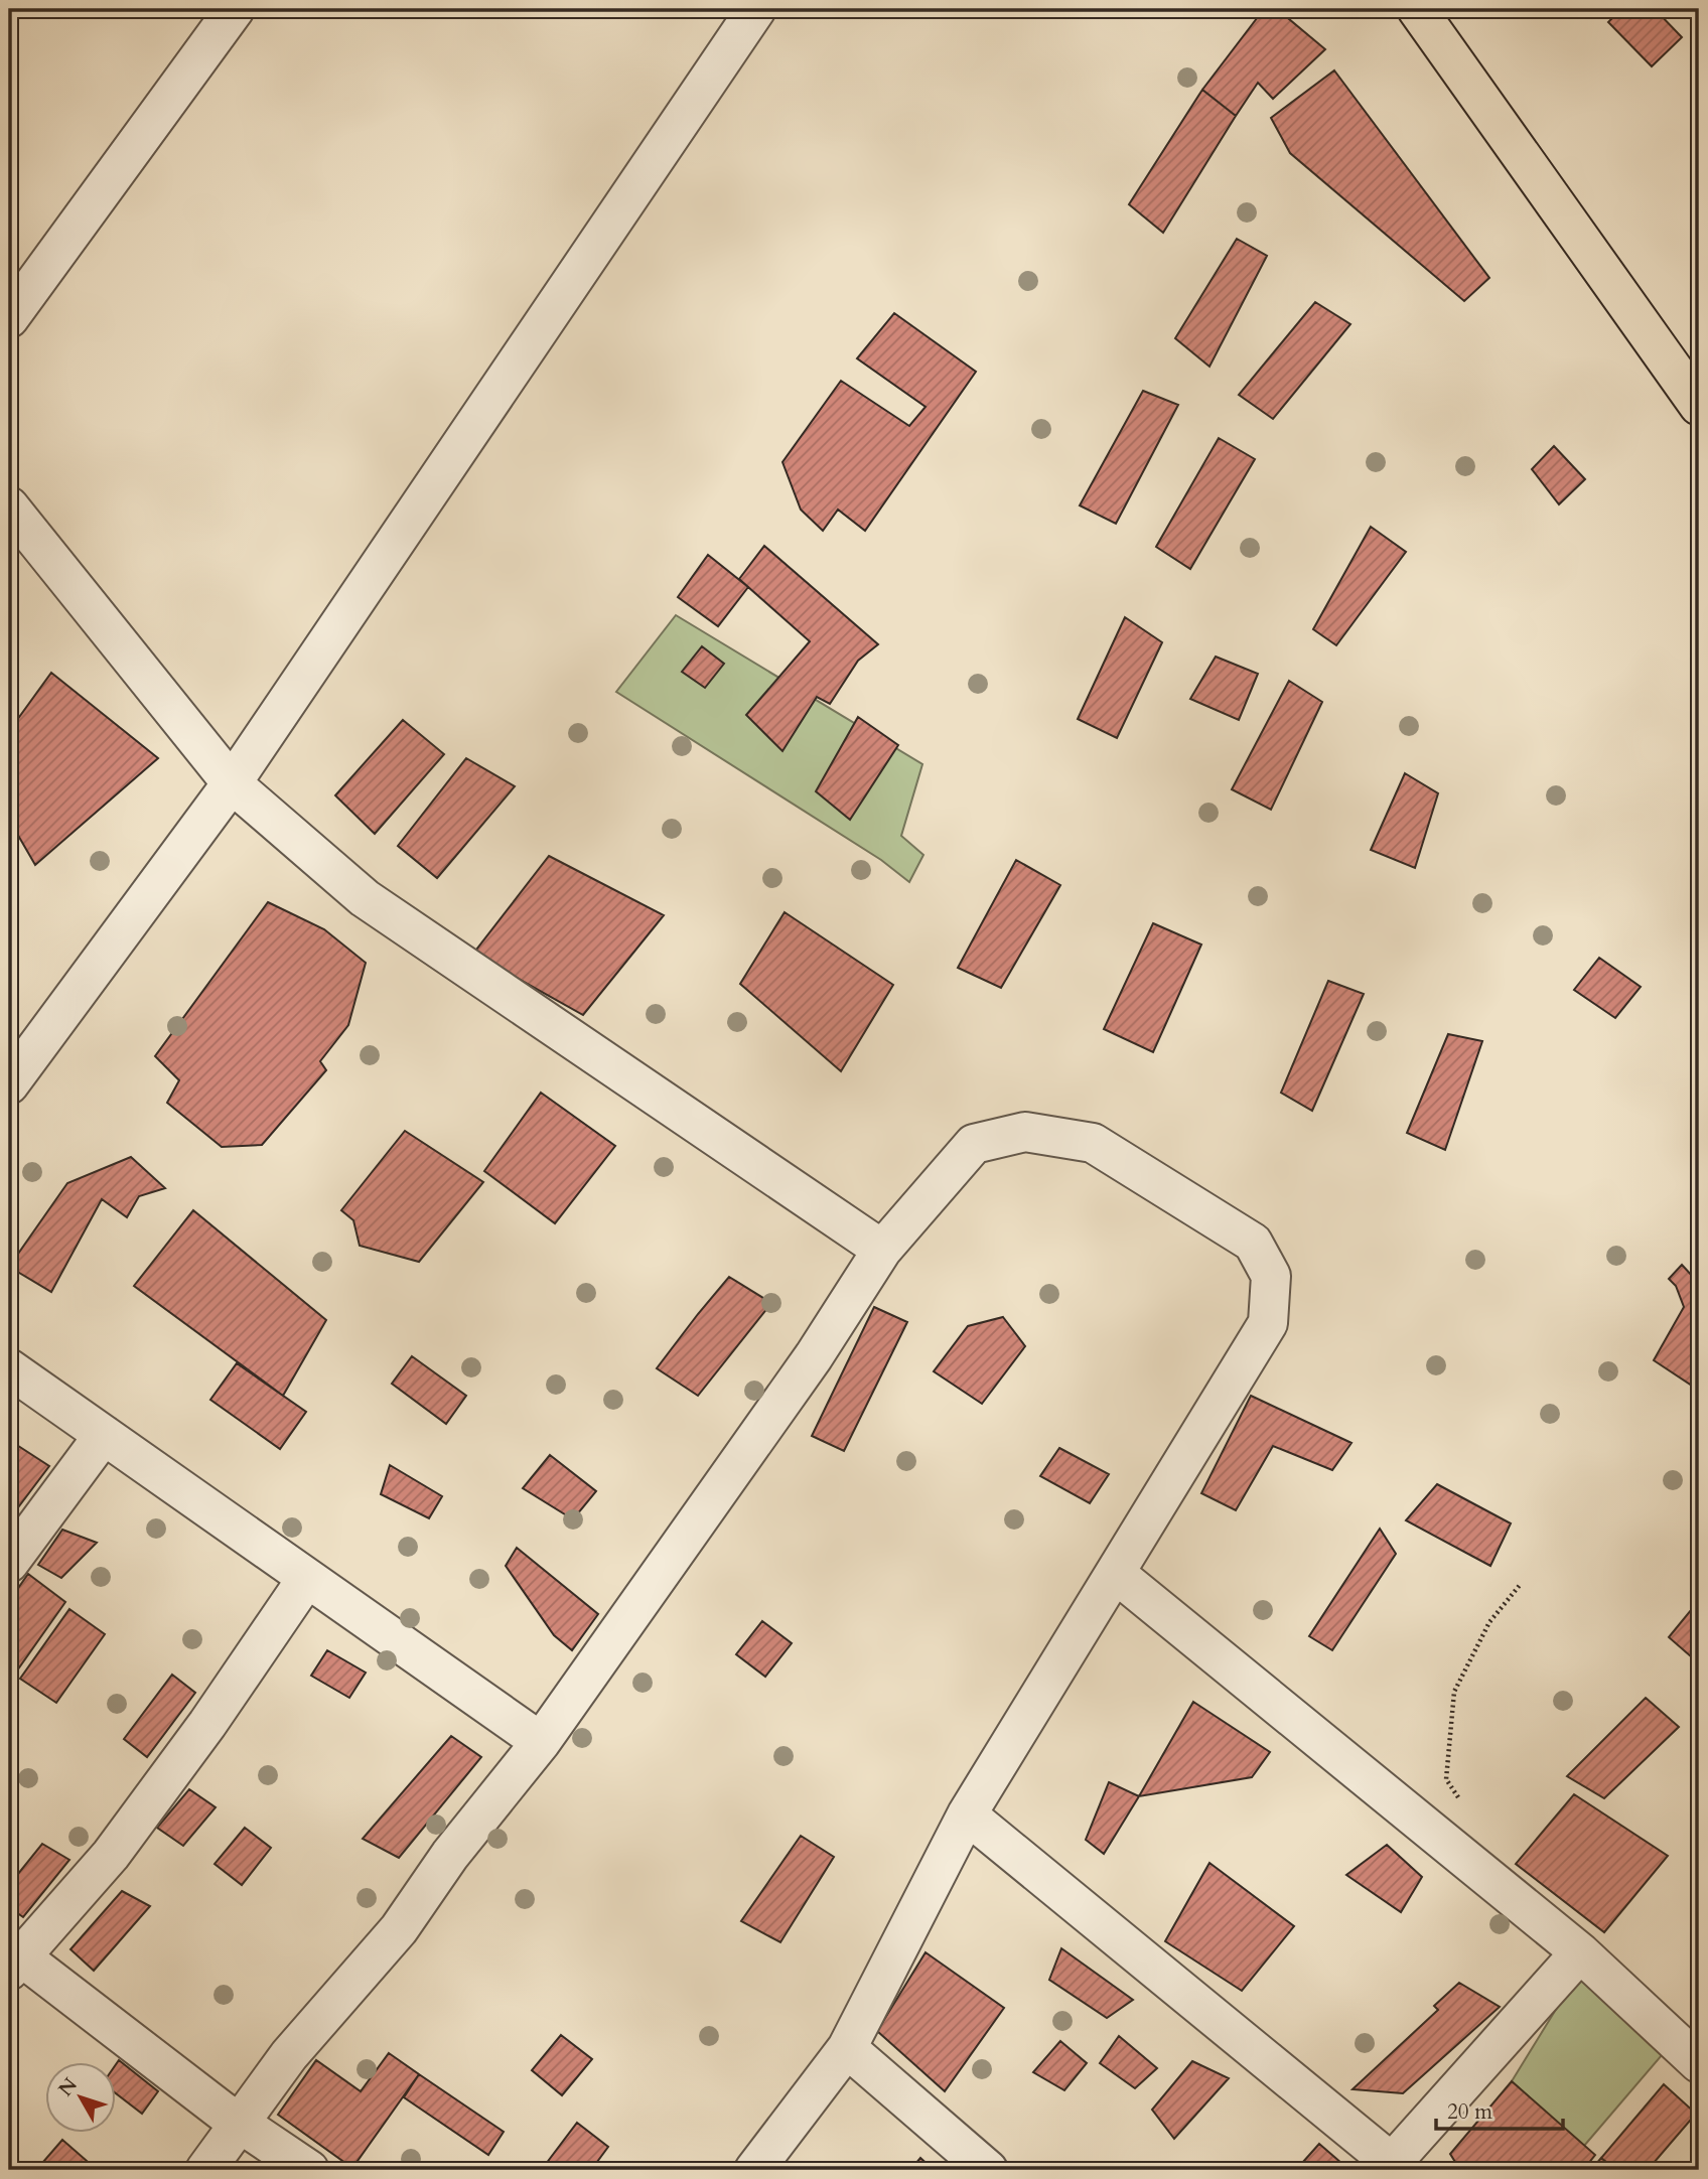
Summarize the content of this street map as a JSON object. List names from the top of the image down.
{
  "scale_bar": "20 m",
  "north": "top left"
}
